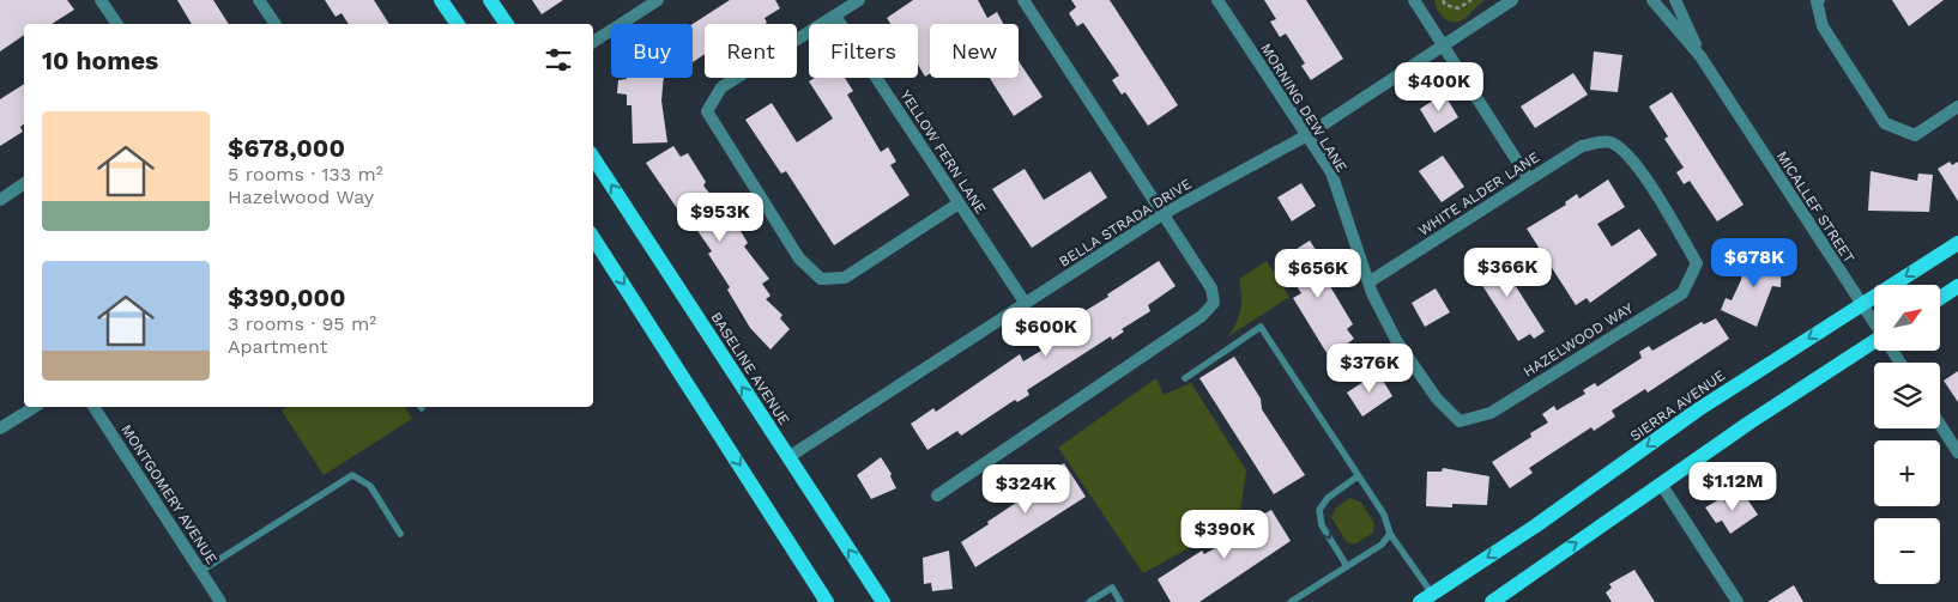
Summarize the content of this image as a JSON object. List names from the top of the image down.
{
  "streets": {
    "main road": ["BASELINE AVENUE", "SIERRA AVENUE"],
    "street": [
      "MORNING DEW LANE",
      "YELLOW FERN LANE",
      "WHITE ALDER LANE",
      "MICALLEF STREET",
      "BELLA STRADA DRIVE",
      "HAZELWOOD WAY",
      "MONTGOMERY AVENUE"
    ]
  },
  "crossings": [
    ["MORNING DEW LANE", "WHITE ALDER LANE"],
    ["MORNING DEW LANE", "BELLA STRADA DRIVE"],
    ["MORNING DEW LANE", "HAZELWOOD WAY"],
    ["YELLOW FERN LANE", "BELLA STRADA DRIVE"],
    ["WHITE ALDER LANE", "HAZELWOOD WAY"],
    ["MICALLEF STREET", "SIERRA AVENUE"],
    ["BELLA STRADA DRIVE", "BASELINE AVENUE"]
  ],
  "north": "top right",
  "page": {
    "chip": [
      "Buy",
      "Rent",
      "Filters",
      "New"
    ],
    "heading": "10 homes",
    "price": [
      "$400K",
      "$953K",
      "$678K",
      "$366K",
      "$656K",
      "$600K",
      "$376K",
      "$1.12M",
      "$324K",
      "$390K"
    ],
    "list": [
      {
        "name": "$678,000",
        "note": "5 rooms · 133 m² · Hazelwood Way"
      },
      {
        "name": "$390,000",
        "note": "3 rooms · 95 m² · Apartment"
      }
    ],
    "map_buttons": ["+", "−"]
  }
}
